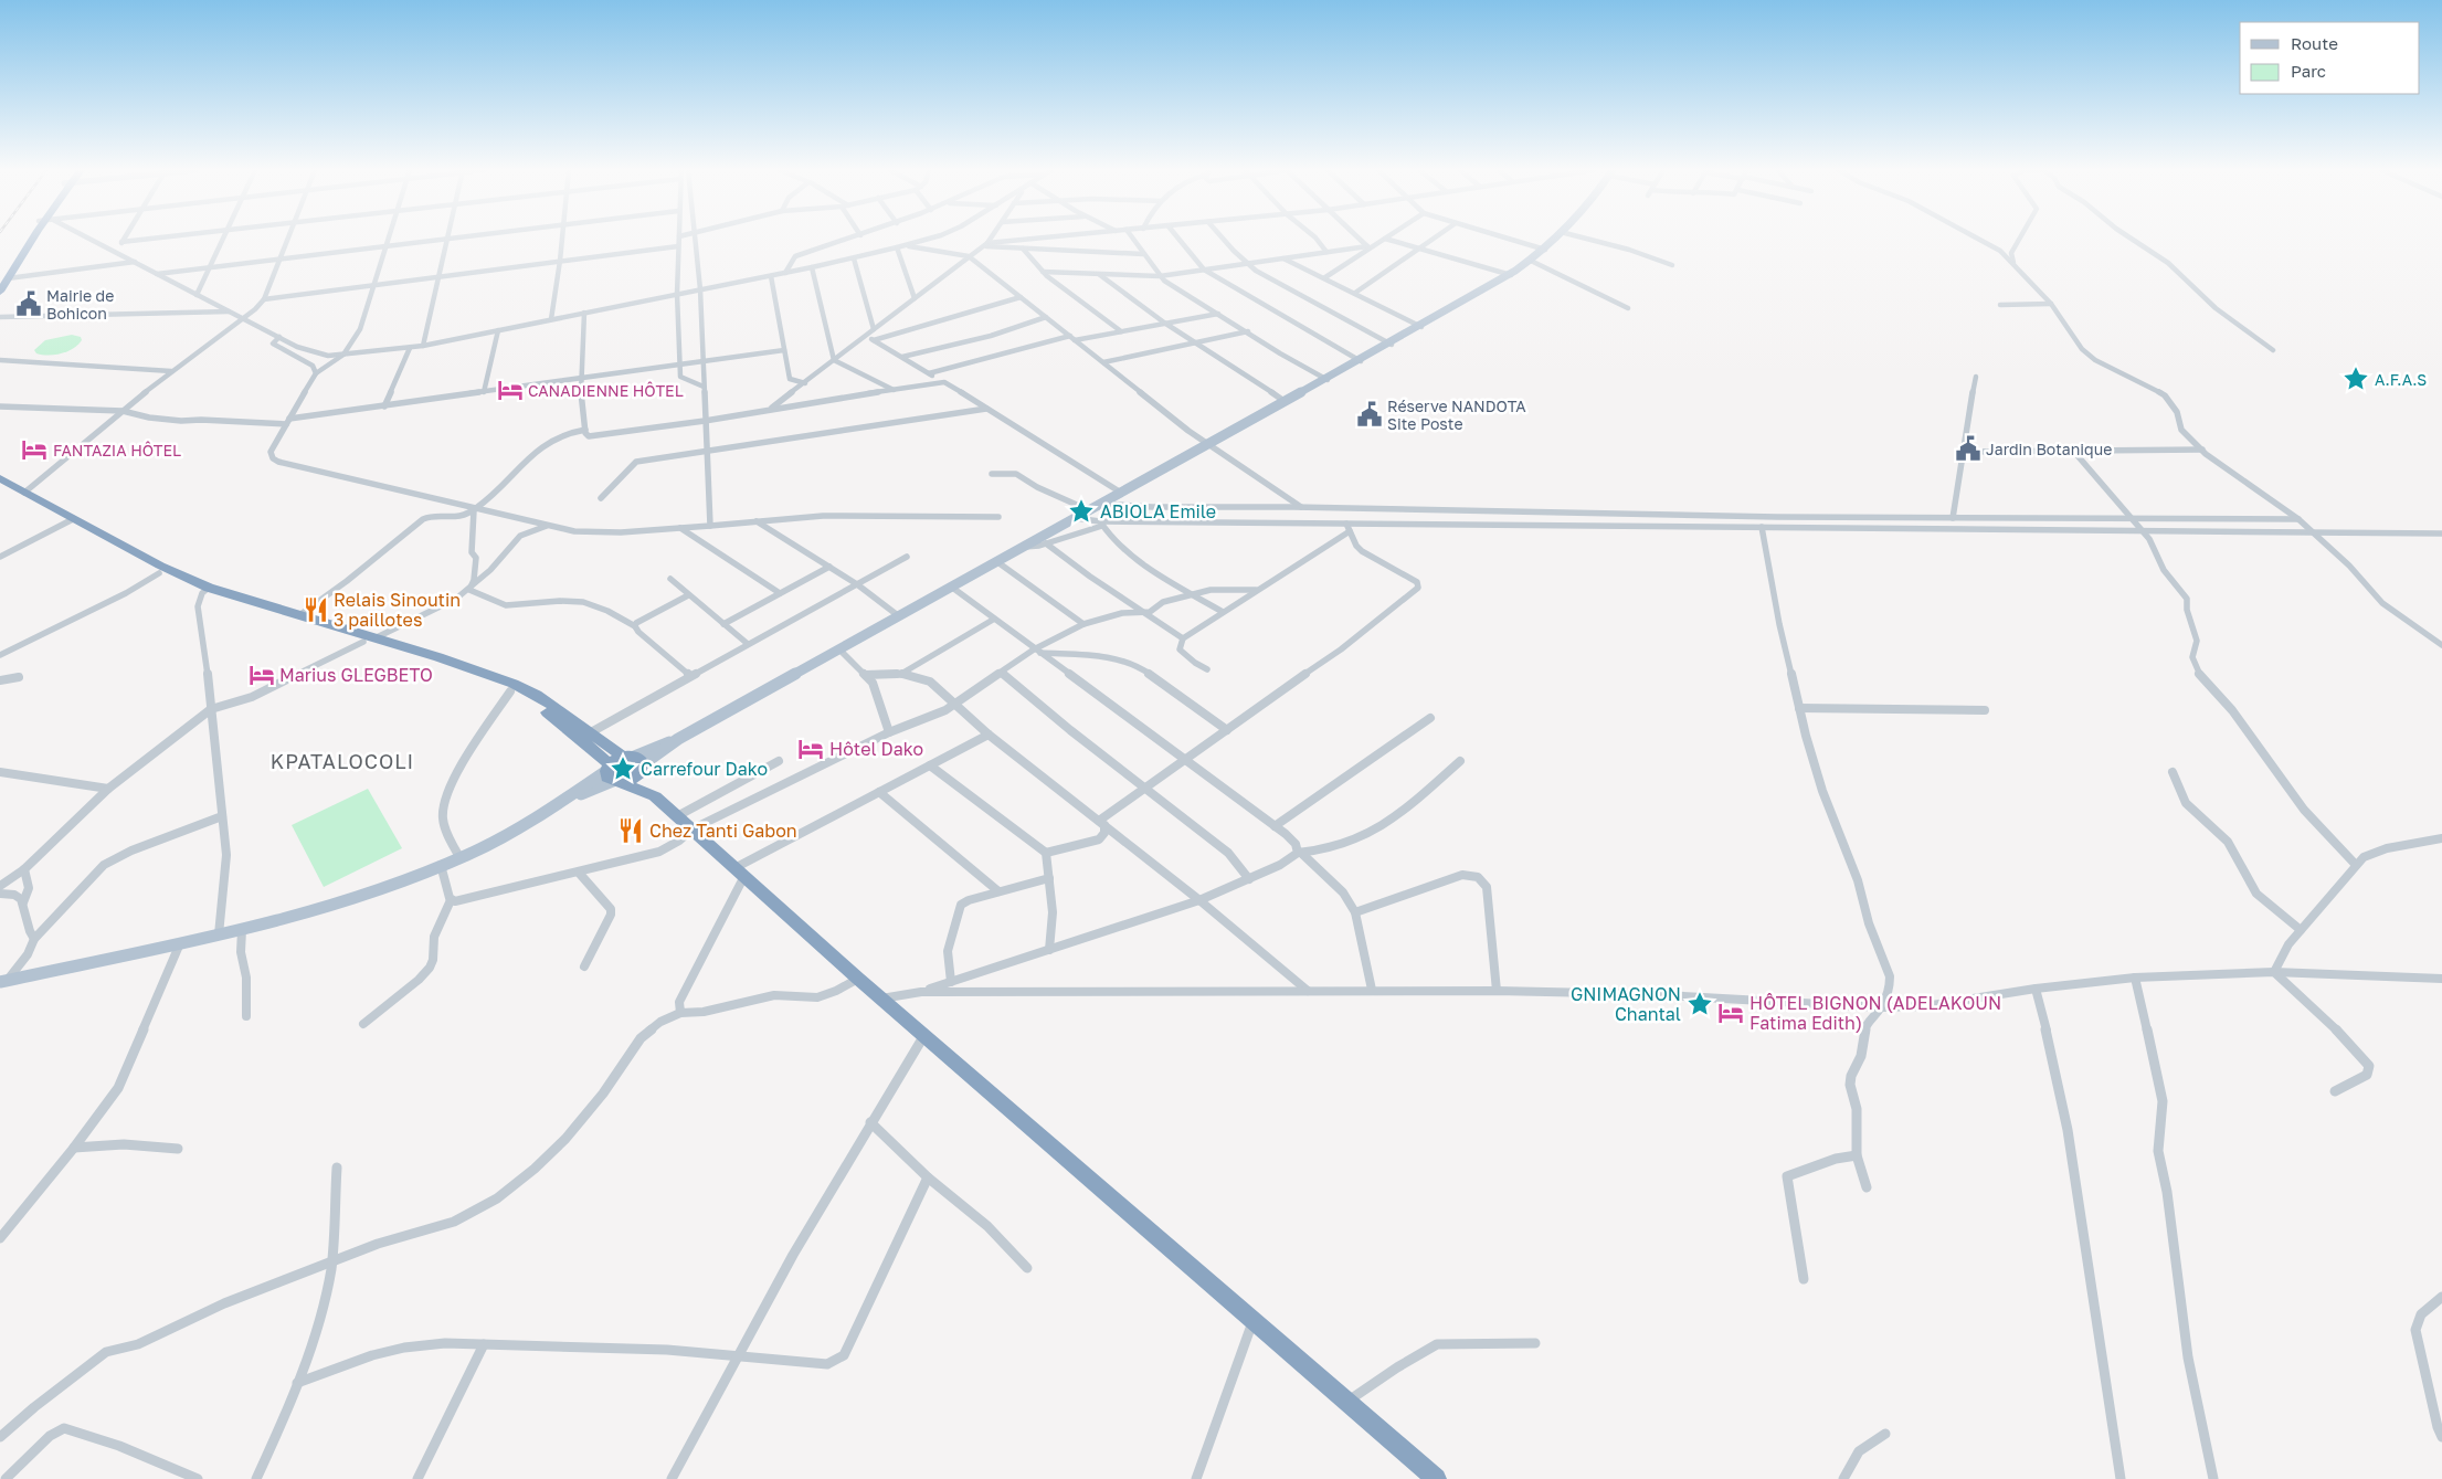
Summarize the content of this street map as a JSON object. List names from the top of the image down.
{
  "districts": ["KPATALOCOLI"],
  "places": {
    "public building": ["Mairie de Bohicon", "Réserve NANDOTA Site Poste", "Jardin Botanique"],
    "place": [
      "A.F.A.S",
      "ABIOLA Emile",
      "Carrefour Dako",
      "GNIMAGNON Chantal"
    ],
    "hotel": [
      "CANADIENNE HÔTEL",
      "FANTAZIA HÔTEL",
      "Marius GLEGBETO",
      "Hôtel Dako",
      "HÔTEL BIGNON (ADELAKOUN Fatima Edith)"
    ],
    "restaurant": ["Relais Sinoutin 3 paillotes", "Chez Tanti Gabon"]
  },
  "legend": ["Route", "Parc"]
}
